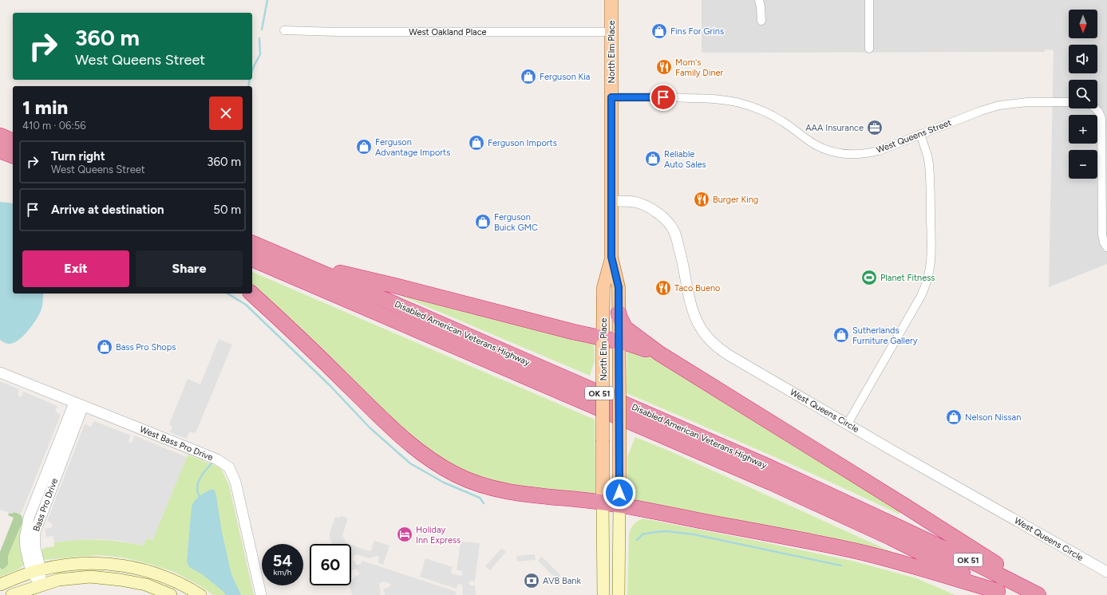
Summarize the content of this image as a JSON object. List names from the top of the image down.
{
  "streets": {
    "highway": ["Disabled American Veterans Highway", "OK 51"],
    "main road": ["North Elm Place"],
    "street": [
      "West Oakland Place",
      "West Queens Street",
      "West Queens Circle",
      "West Bass Pro Drive",
      "Bass Pro Drive"
    ]
  },
  "crossings": [
    ["West Oakland Place", "North Elm Place"],
    ["North Elm Place", "West Queens Street"],
    ["North Elm Place", "West Queens Circle"],
    ["West Bass Pro Drive", "Bass Pro Drive"]
  ],
  "places": {
    "shop": [
      "Fins For Grins",
      "Ferguson Kia",
      "Ferguson Imports",
      "Ferguson Advantage Imports",
      "Reliable Auto Sales",
      "Ferguson Buick GMC",
      "Sutherlands Furniture Gallery",
      "Bass Pro Shops",
      "Nelson Nissan"
    ],
    "restaurant": ["Mom's Family Diner", "Burger King", "Taco Bueno"],
    "office": ["AAA Insurance"],
    "sports": ["Planet Fitness"],
    "hotel": ["Holiday Inn Express"],
    "bank": ["AVB Bank"]
  },
  "north": "bottom",
  "page": {
    "map_buttons": ["+", "−"],
    "turn": ["360 m", "West Queens Street"],
    "heading": ["1 min", "410 m · 06:56"],
    "list": [
      {
        "name": "Turn right",
        "note": "West Queens Street",
        "value": "360 m"
      },
      {
        "name": "Arrive at destination",
        "value": "50 m"
      }
    ],
    "buttons": ["Exit", "Share"],
    "speed": "54 km/h",
    "limit": "60"
  }
}
